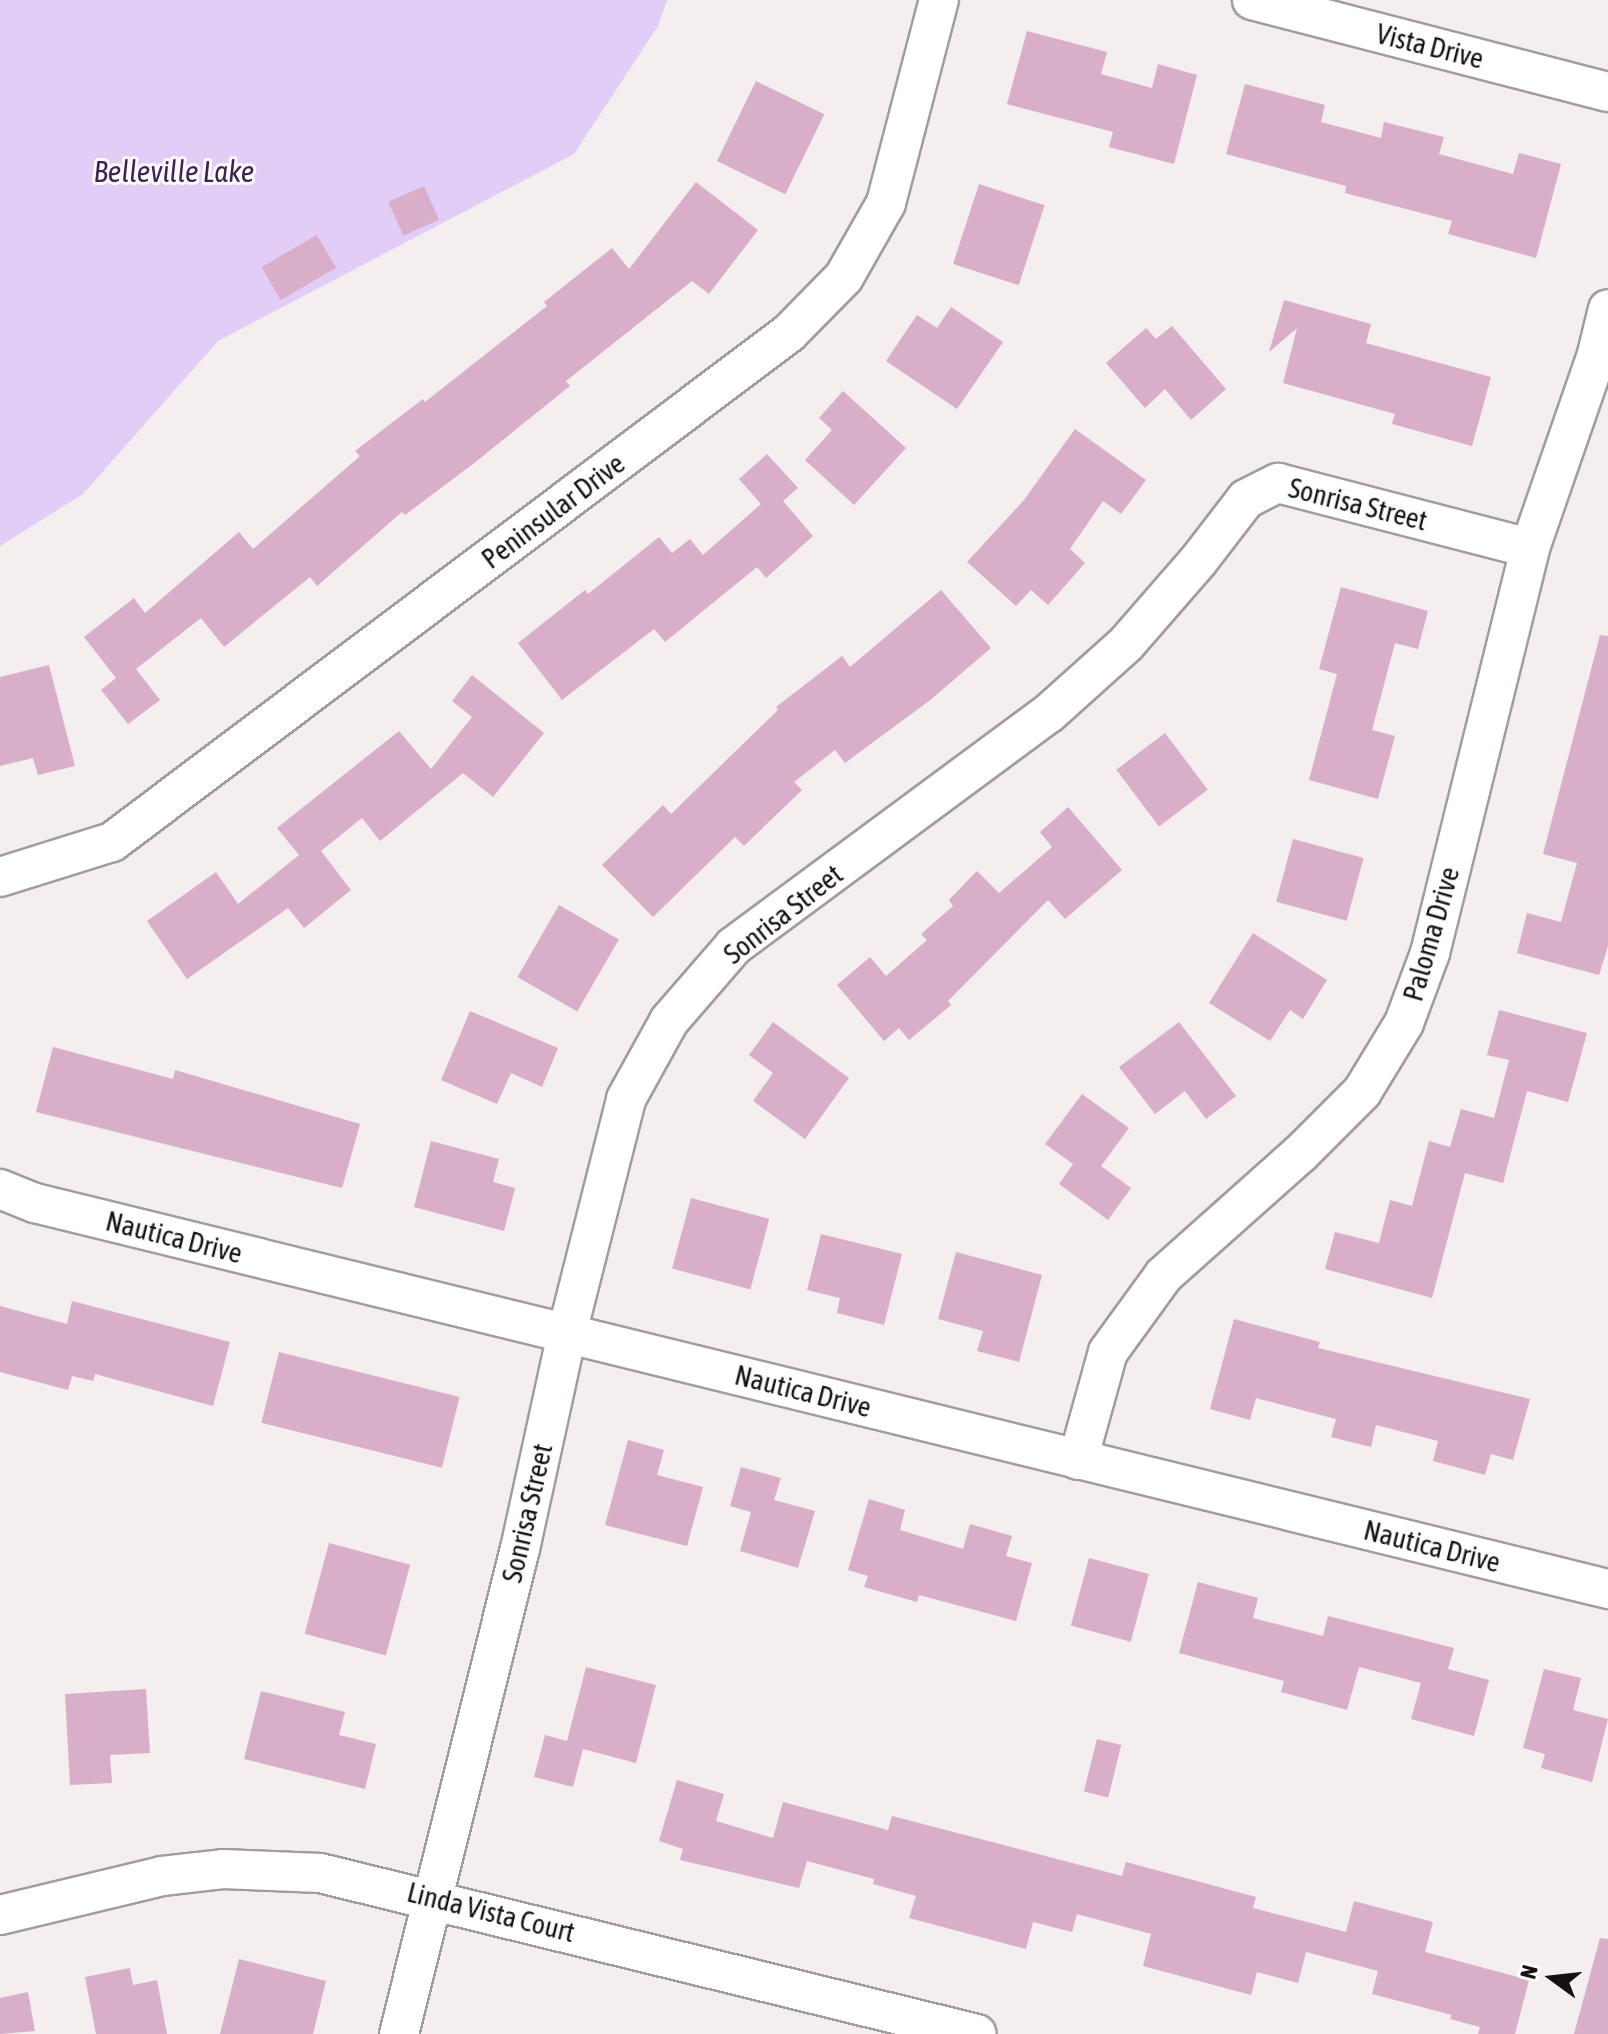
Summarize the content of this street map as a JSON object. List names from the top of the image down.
{
  "streets": {
    "street": [
      "Vista Drive",
      "Sonrisa Street",
      "Peninsular Drive",
      "Paloma Drive",
      "Nautica Drive",
      "Linda Vista Court"
    ]
  },
  "crossings": [
    ["Sonrisa Street", "Paloma Drive"],
    ["Sonrisa Street", "Nautica Drive"],
    ["Sonrisa Street", "Linda Vista Court"],
    ["Paloma Drive", "Nautica Drive"]
  ],
  "water": ["Belleville Lake"],
  "north": "left"
}
